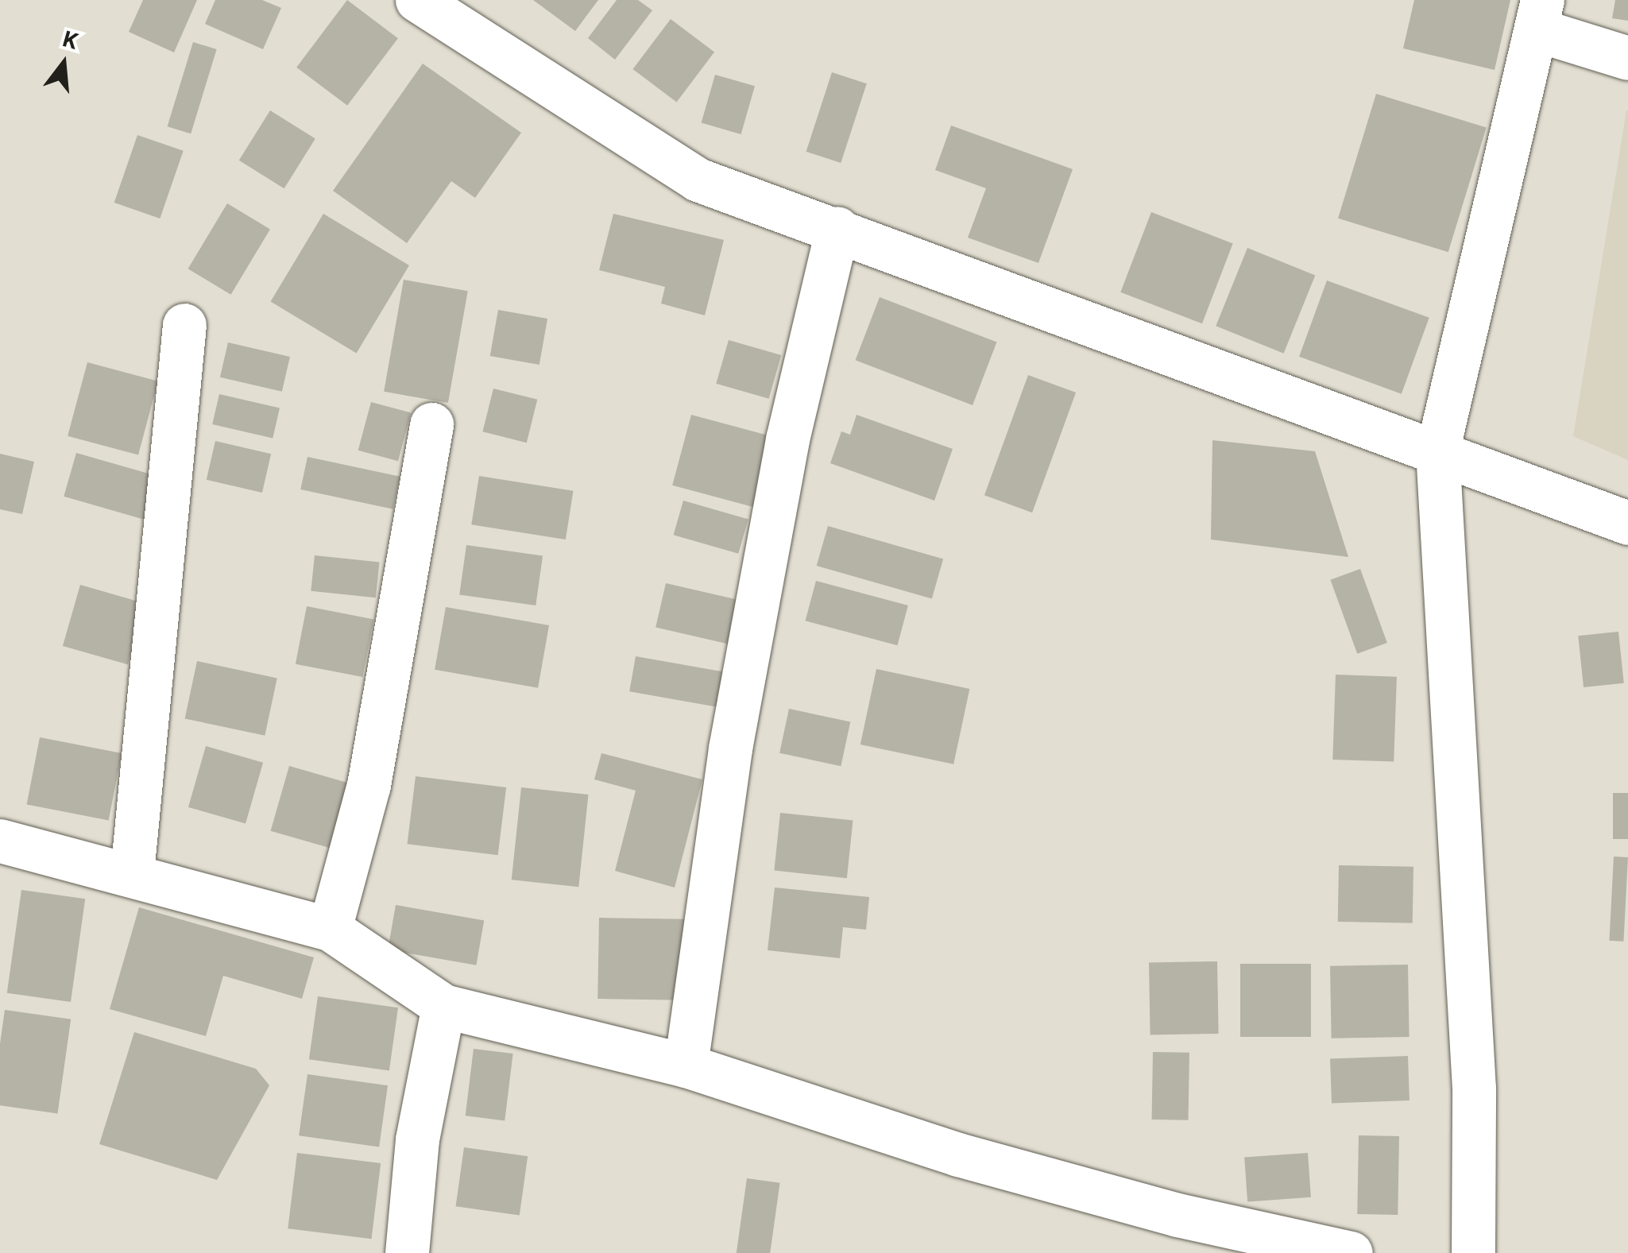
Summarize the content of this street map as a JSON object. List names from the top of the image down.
{
  "north": "top"
}
